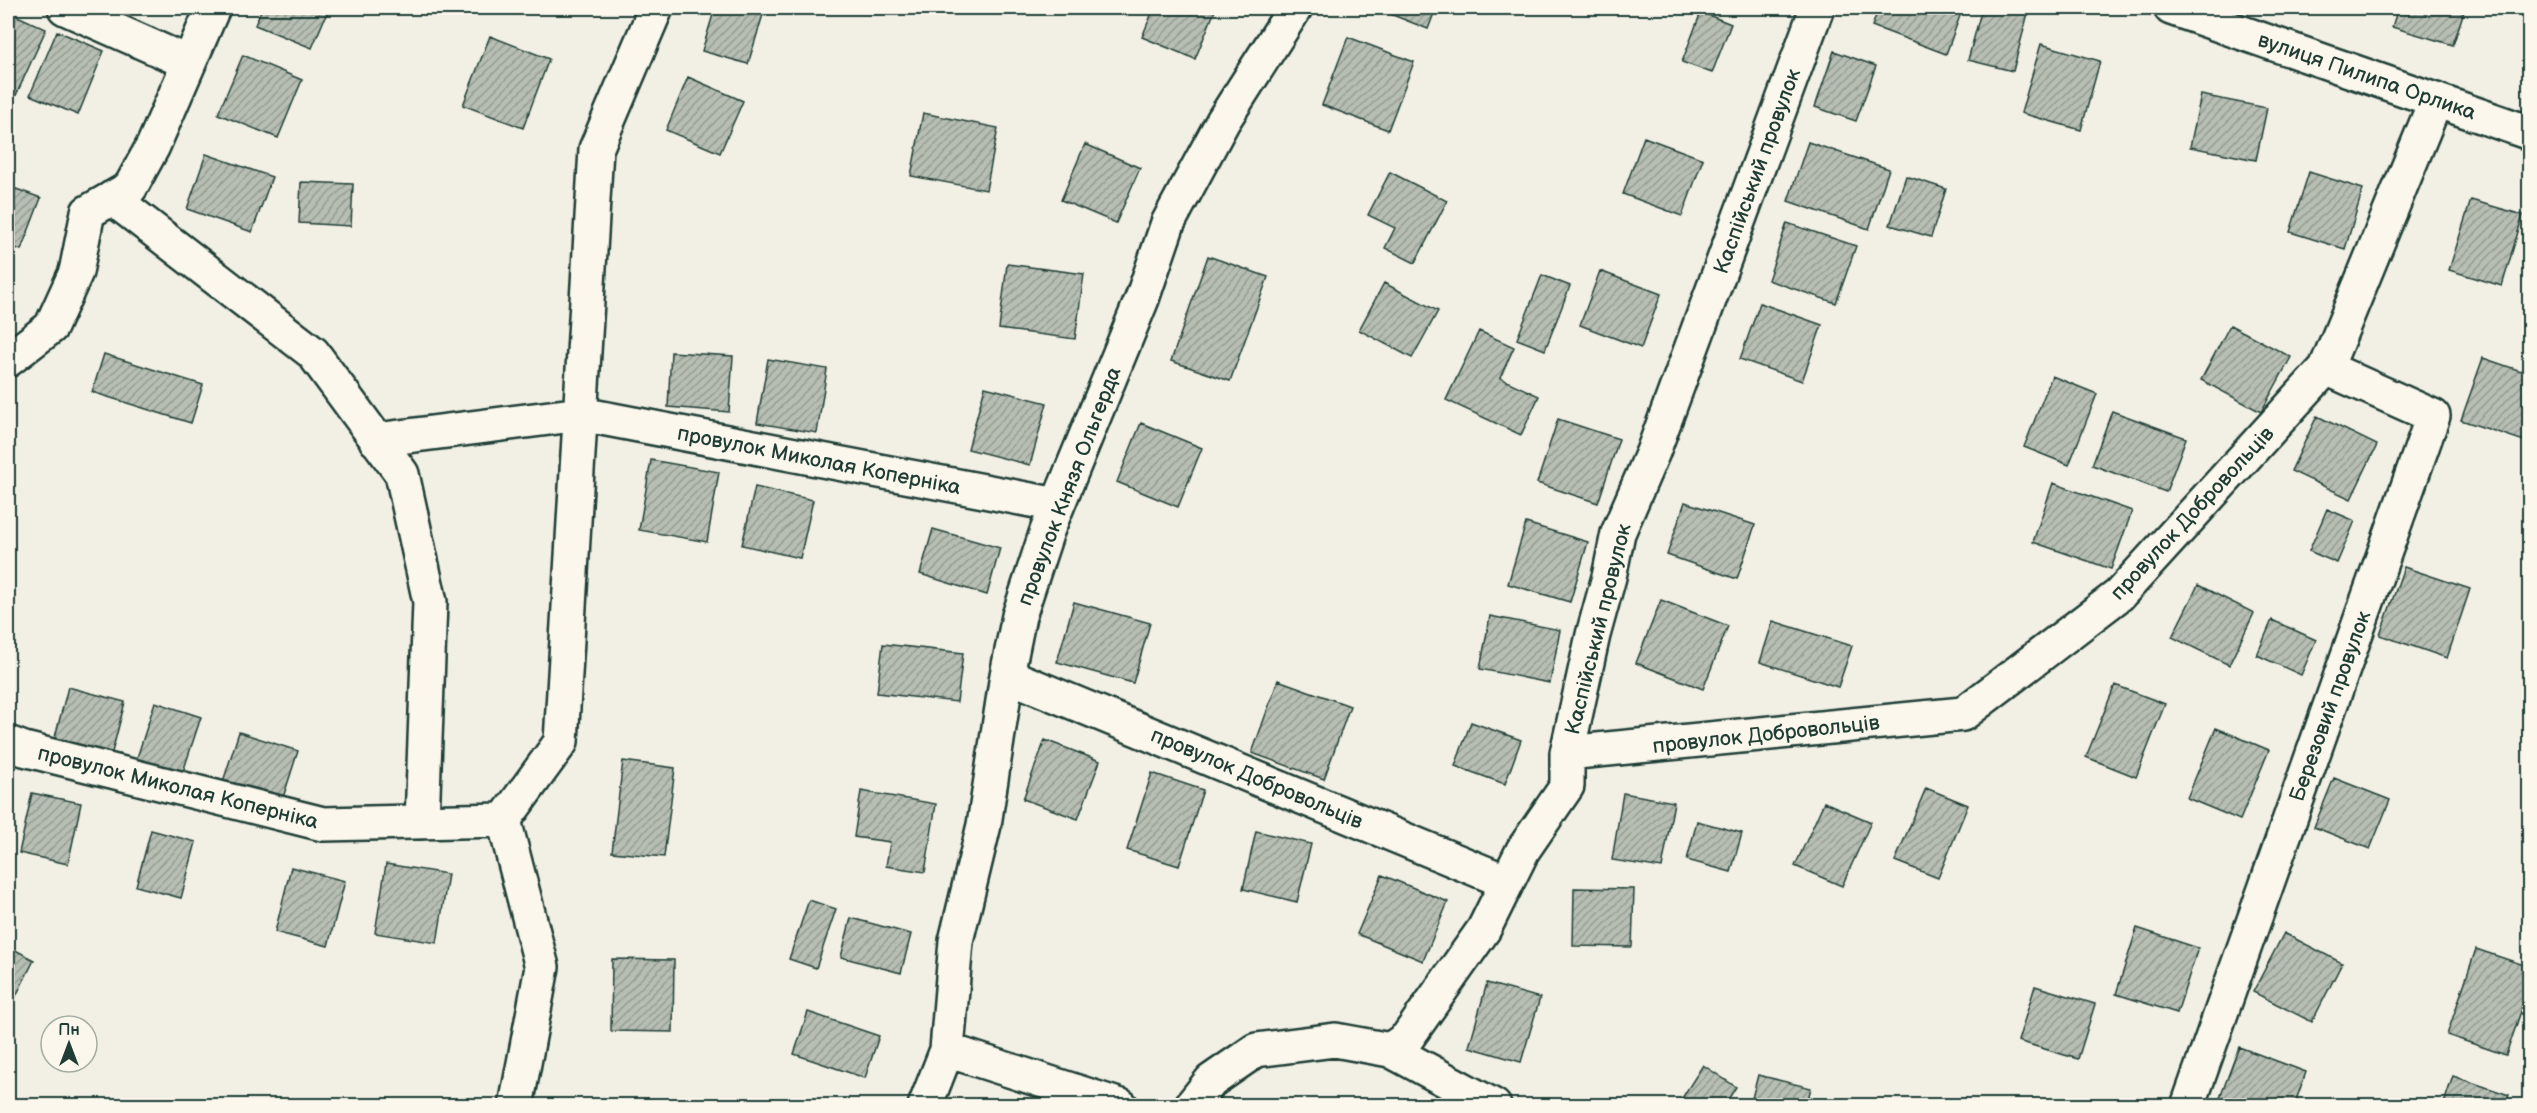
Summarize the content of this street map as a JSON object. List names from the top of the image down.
{
  "streets": {
    "street": [
      "вулиця Пилипа Орлика",
      "Каспійський провулок",
      "провулок Миколая Коперніка",
      "провулок Князя Ольгерда",
      "провулок Добровольців",
      "Березовий провулок"
    ]
  },
  "crossings": [
    ["вулиця Пилипа Орлика", "провулок Добровольців"],
    ["Каспійський провулок", "провулок Добровольців"],
    ["провулок Миколая Коперніка", "провулок Князя Ольгерда"],
    ["провулок Князя Ольгерда", "провулок Добровольців"],
    ["провулок Добровольців", "Березовий провулок"]
  ],
  "north": "top"
}
